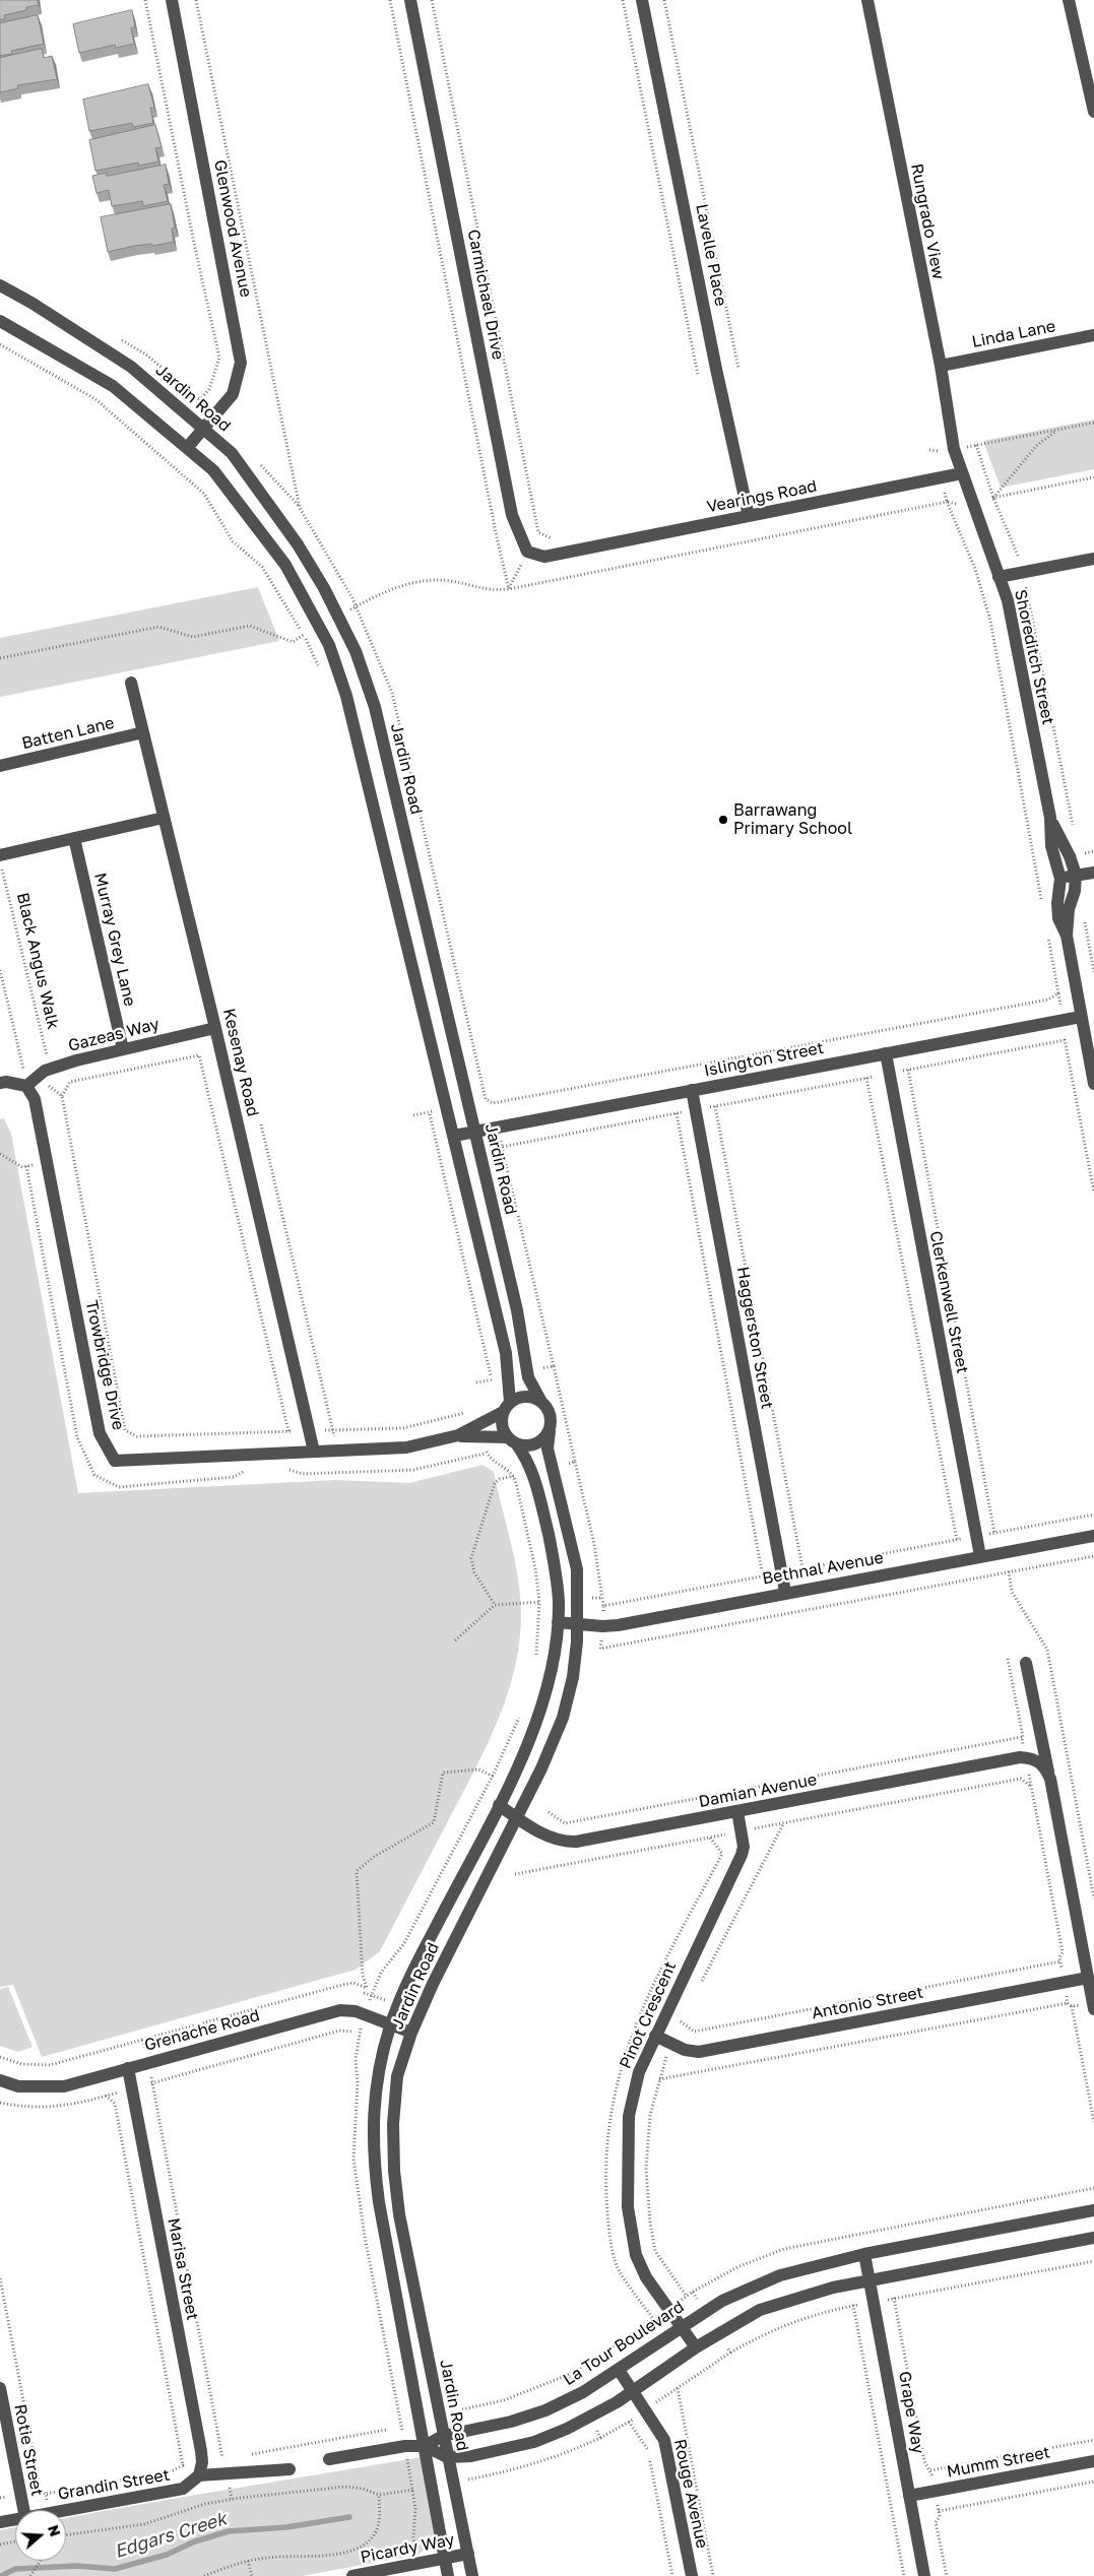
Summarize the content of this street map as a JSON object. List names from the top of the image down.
{
  "streets": {
    "street": [
      "Rungrado View",
      "Glenwood Avenue",
      "Lavelle Place",
      "Carmichael Drive",
      "Linda Lane",
      "Jardin Road",
      "Vearings Road",
      "Shoreditch Street",
      "Batten Lane",
      "Murray Grey Lane",
      "Gazeas Way",
      "Islington Street",
      "Kesenay Road",
      "Clerkenwell Street",
      "Haggerston Street",
      "Trowbridge Drive",
      "Bethnal Avenue",
      "Damian Avenue",
      "Antonio Street",
      "Pinot Crescent",
      "Grenache Road",
      "Marisa Street",
      "La Tour Boulevard",
      "Grape Way",
      "Rotie Street",
      "Mumm Street",
      "Grandin Street",
      "Rouge Avenue",
      "Picardy Way"
    ],
    "path": ["Black Angus Walk"]
  },
  "crossings": [
    ["Rungrado View", "Linda Lane"],
    ["Rungrado View", "Shoreditch Street"],
    ["Glenwood Avenue", "Jardin Road"],
    ["Lavelle Place", "Vearings Road"],
    ["Carmichael Drive", "Vearings Road"],
    ["Jardin Road", "Islington Street"],
    ["Jardin Road", "Trowbridge Drive"],
    ["Jardin Road", "Bethnal Avenue"],
    ["Jardin Road", "Damian Avenue"],
    ["Jardin Road", "Grenache Road"],
    ["Jardin Road", "La Tour Boulevard"],
    ["Jardin Road", "Picardy Way"],
    ["Vearings Road", "Shoreditch Street"],
    ["Shoreditch Street", "Islington Street"],
    ["Batten Lane", "Kesenay Road"],
    ["Murray Grey Lane", "Gazeas Way"],
    ["Black Angus Walk", "Gazeas Way"],
    ["Gazeas Way", "Kesenay Road"],
    ["Gazeas Way", "Trowbridge Drive"],
    ["Islington Street", "Clerkenwell Street"],
    ["Islington Street", "Haggerston Street"],
    ["Kesenay Road", "Trowbridge Drive"],
    ["Clerkenwell Street", "Bethnal Avenue"],
    ["Haggerston Street", "Bethnal Avenue"],
    ["Damian Avenue", "Pinot Crescent"],
    ["Antonio Street", "Pinot Crescent"],
    ["Pinot Crescent", "La Tour Boulevard"],
    ["Grenache Road", "Marisa Street"],
    ["Marisa Street", "Grandin Street"],
    ["La Tour Boulevard", "Grape Way"],
    ["La Tour Boulevard", "Rouge Avenue"],
    ["Grape Way", "Mumm Street"]
  ],
  "water": ["Edgars Creek"],
  "places": ["Barrawang Primary School"],
  "north": "right"
}
